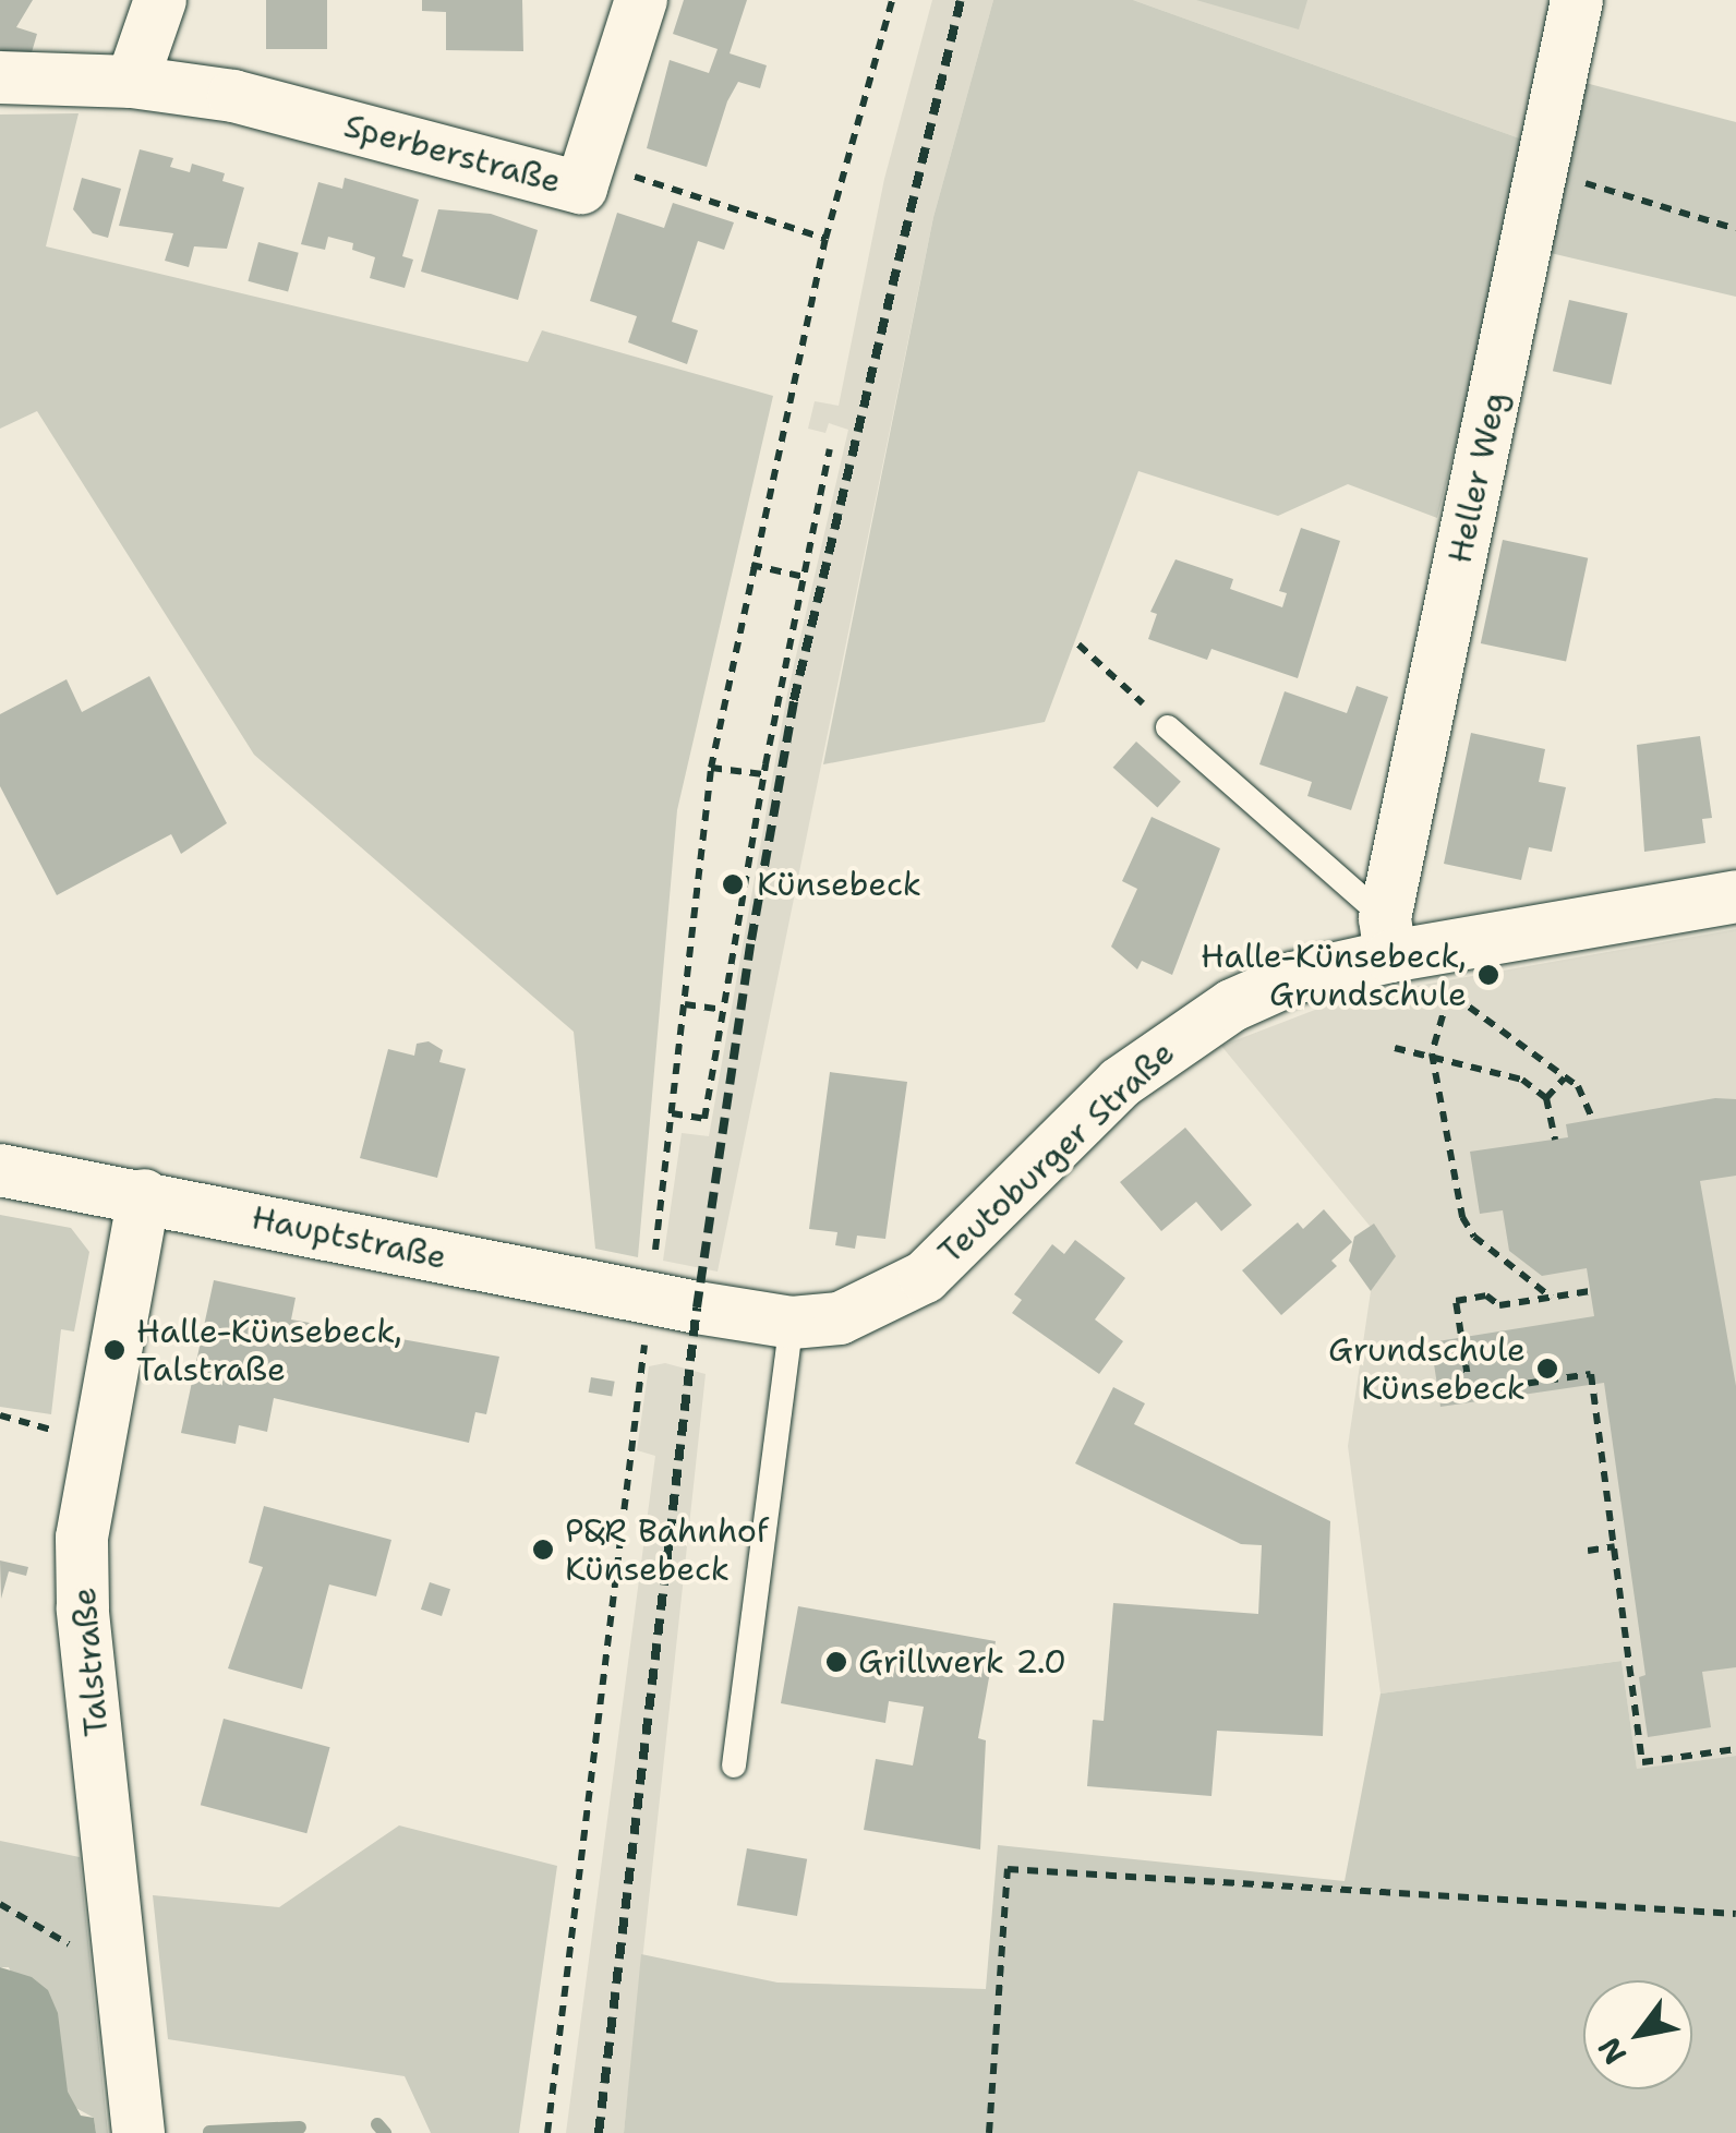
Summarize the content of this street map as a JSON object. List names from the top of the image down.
{
  "streets": {
    "street": [
      "Sperberstraße",
      "Heller Weg",
      "Teutoburger Straße",
      "Hauptstraße",
      "Talstraße"
    ]
  },
  "crossings": [
    ["Heller Weg", "Teutoburger Straße"],
    ["Teutoburger Straße", "Hauptstraße"],
    ["Hauptstraße", "Talstraße"]
  ],
  "places": [
    "Künsebeck",
    "Halle-Künsebeck, Grundschule",
    "Halle-Künsebeck, Talstraße",
    "Grundschule Künsebeck",
    "P&R Bahnhof Künsebeck",
    "Grillwerk 2.0"
  ],
  "north": "bottom left"
}
